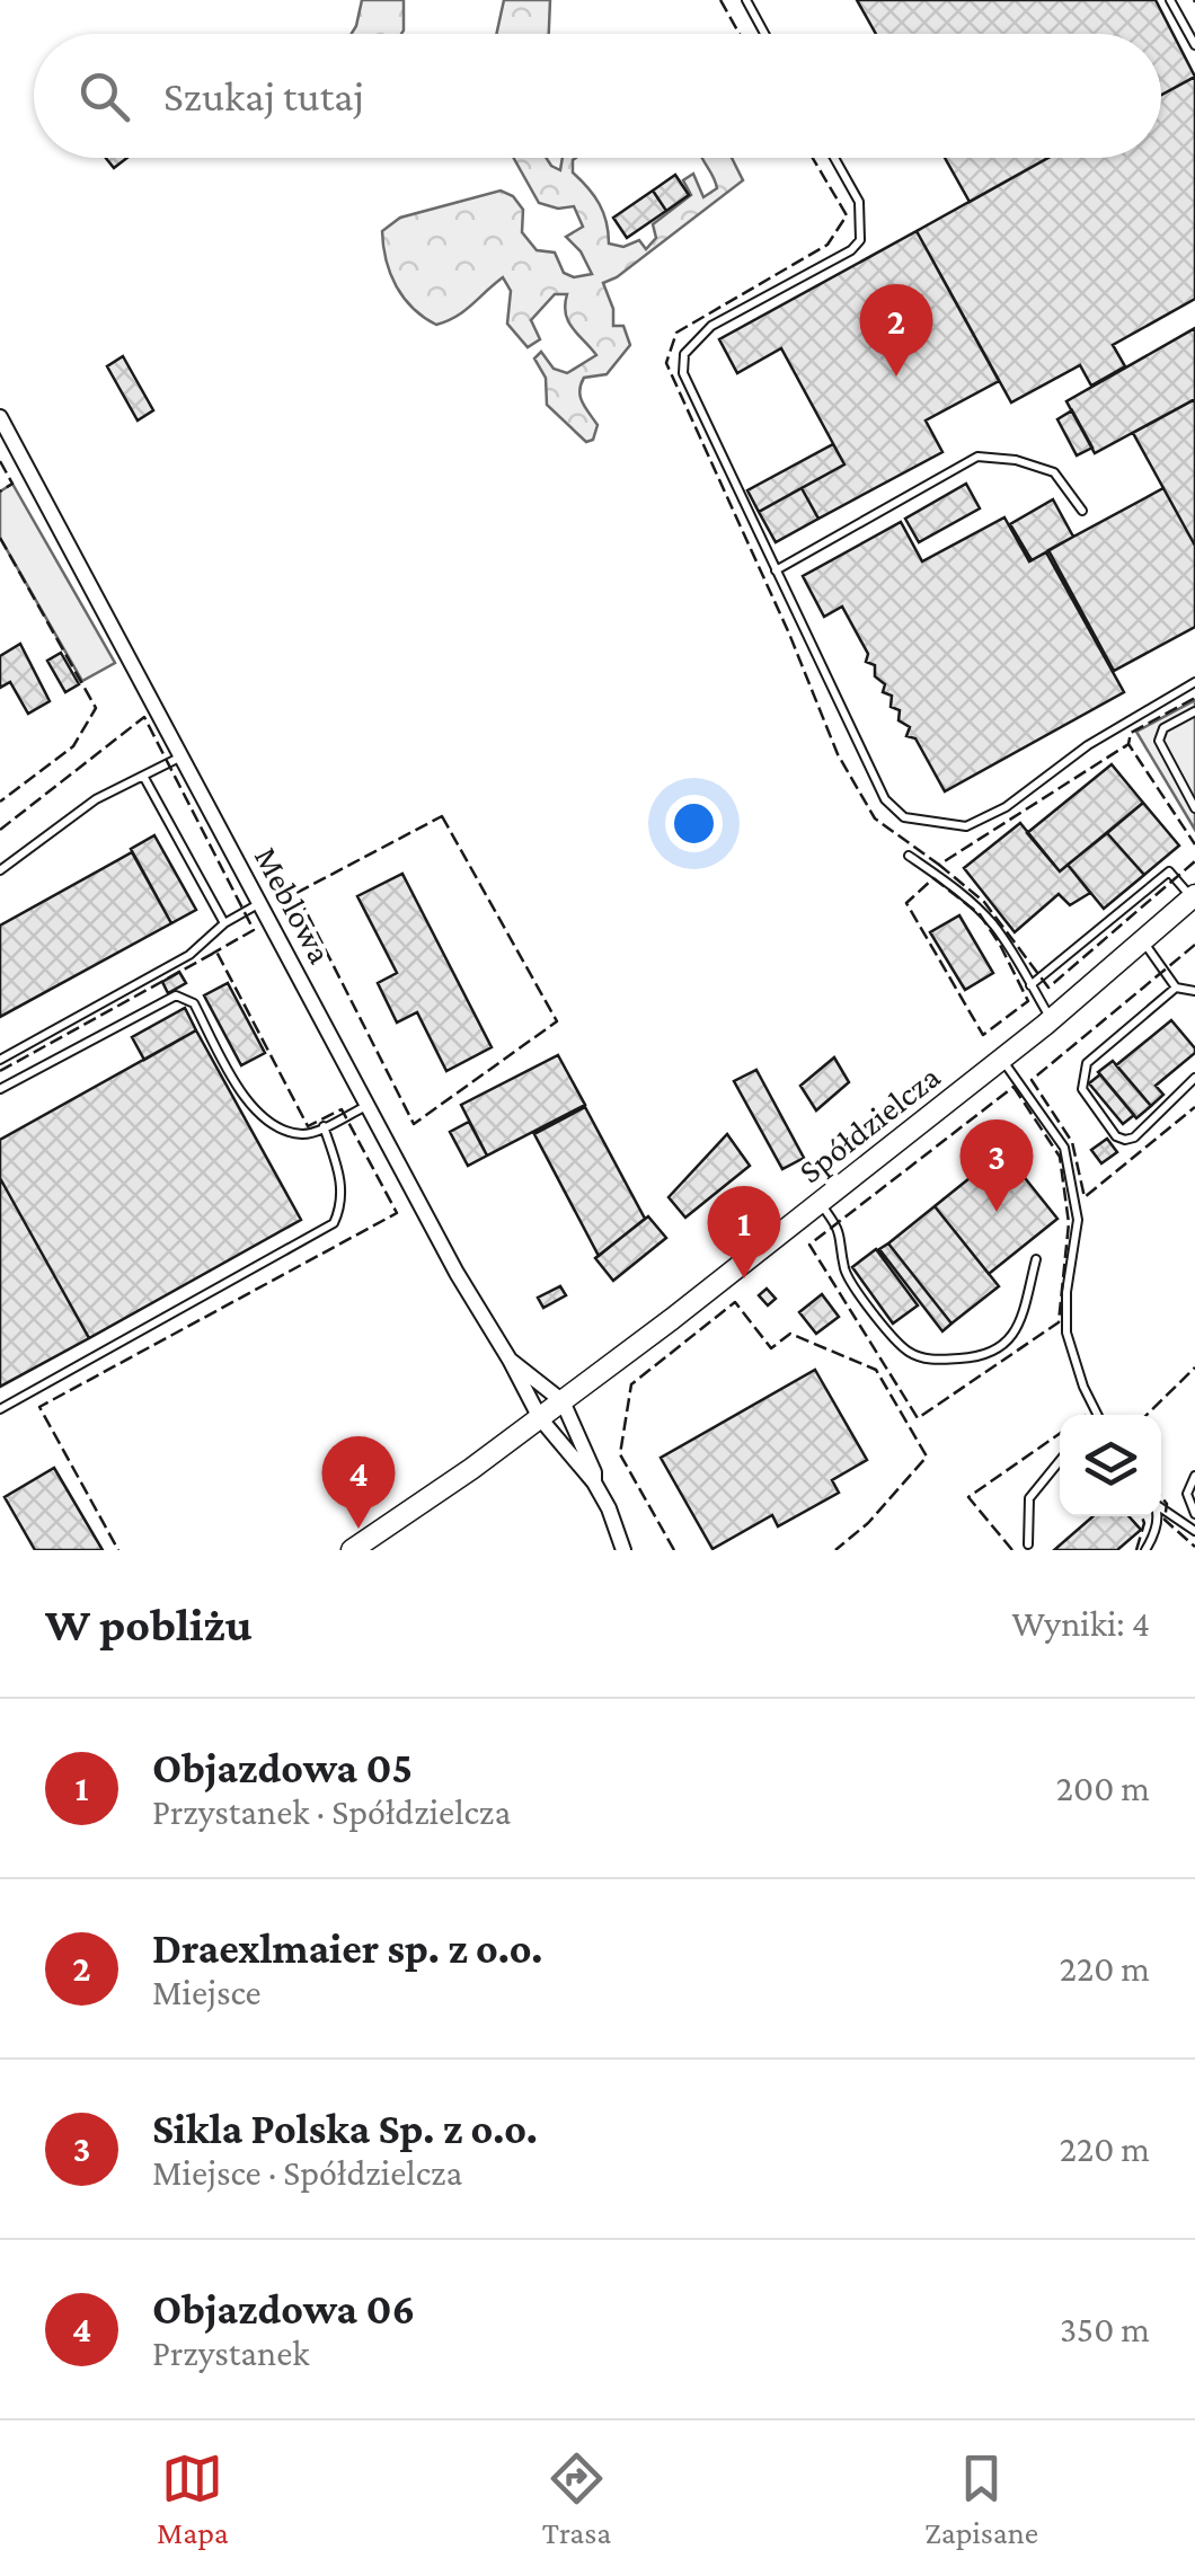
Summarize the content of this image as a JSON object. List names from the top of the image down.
{
  "streets": {
    "street": ["Meblowa", "Spółdzielcza"]
  },
  "crossings": [
    ["Meblowa", "Spółdzielcza"]
  ],
  "page": {
    "search": "Szukaj tutaj",
    "pins": [
      "2",
      "3",
      "1",
      "4"
    ],
    "heading": ["W pobliżu", "Wyniki: 4"],
    "list": [
      {
        "mark": "1",
        "name": "Objazdowa 05",
        "note": "Przystanek · Spółdzielcza",
        "value": "200 m"
      },
      {
        "mark": "2",
        "name": "Draexlmaier sp. z o.o.",
        "note": "Miejsce",
        "value": "220 m"
      },
      {
        "mark": "3",
        "name": "Sikla Polska Sp. z o.o.",
        "note": "Miejsce · Spółdzielcza",
        "value": "220 m"
      },
      {
        "mark": "4",
        "name": "Objazdowa 06",
        "note": "Przystanek",
        "value": "350 m"
      }
    ],
    "nav": ["Mapa", "Trasa", "Zapisane"]
  }
}
